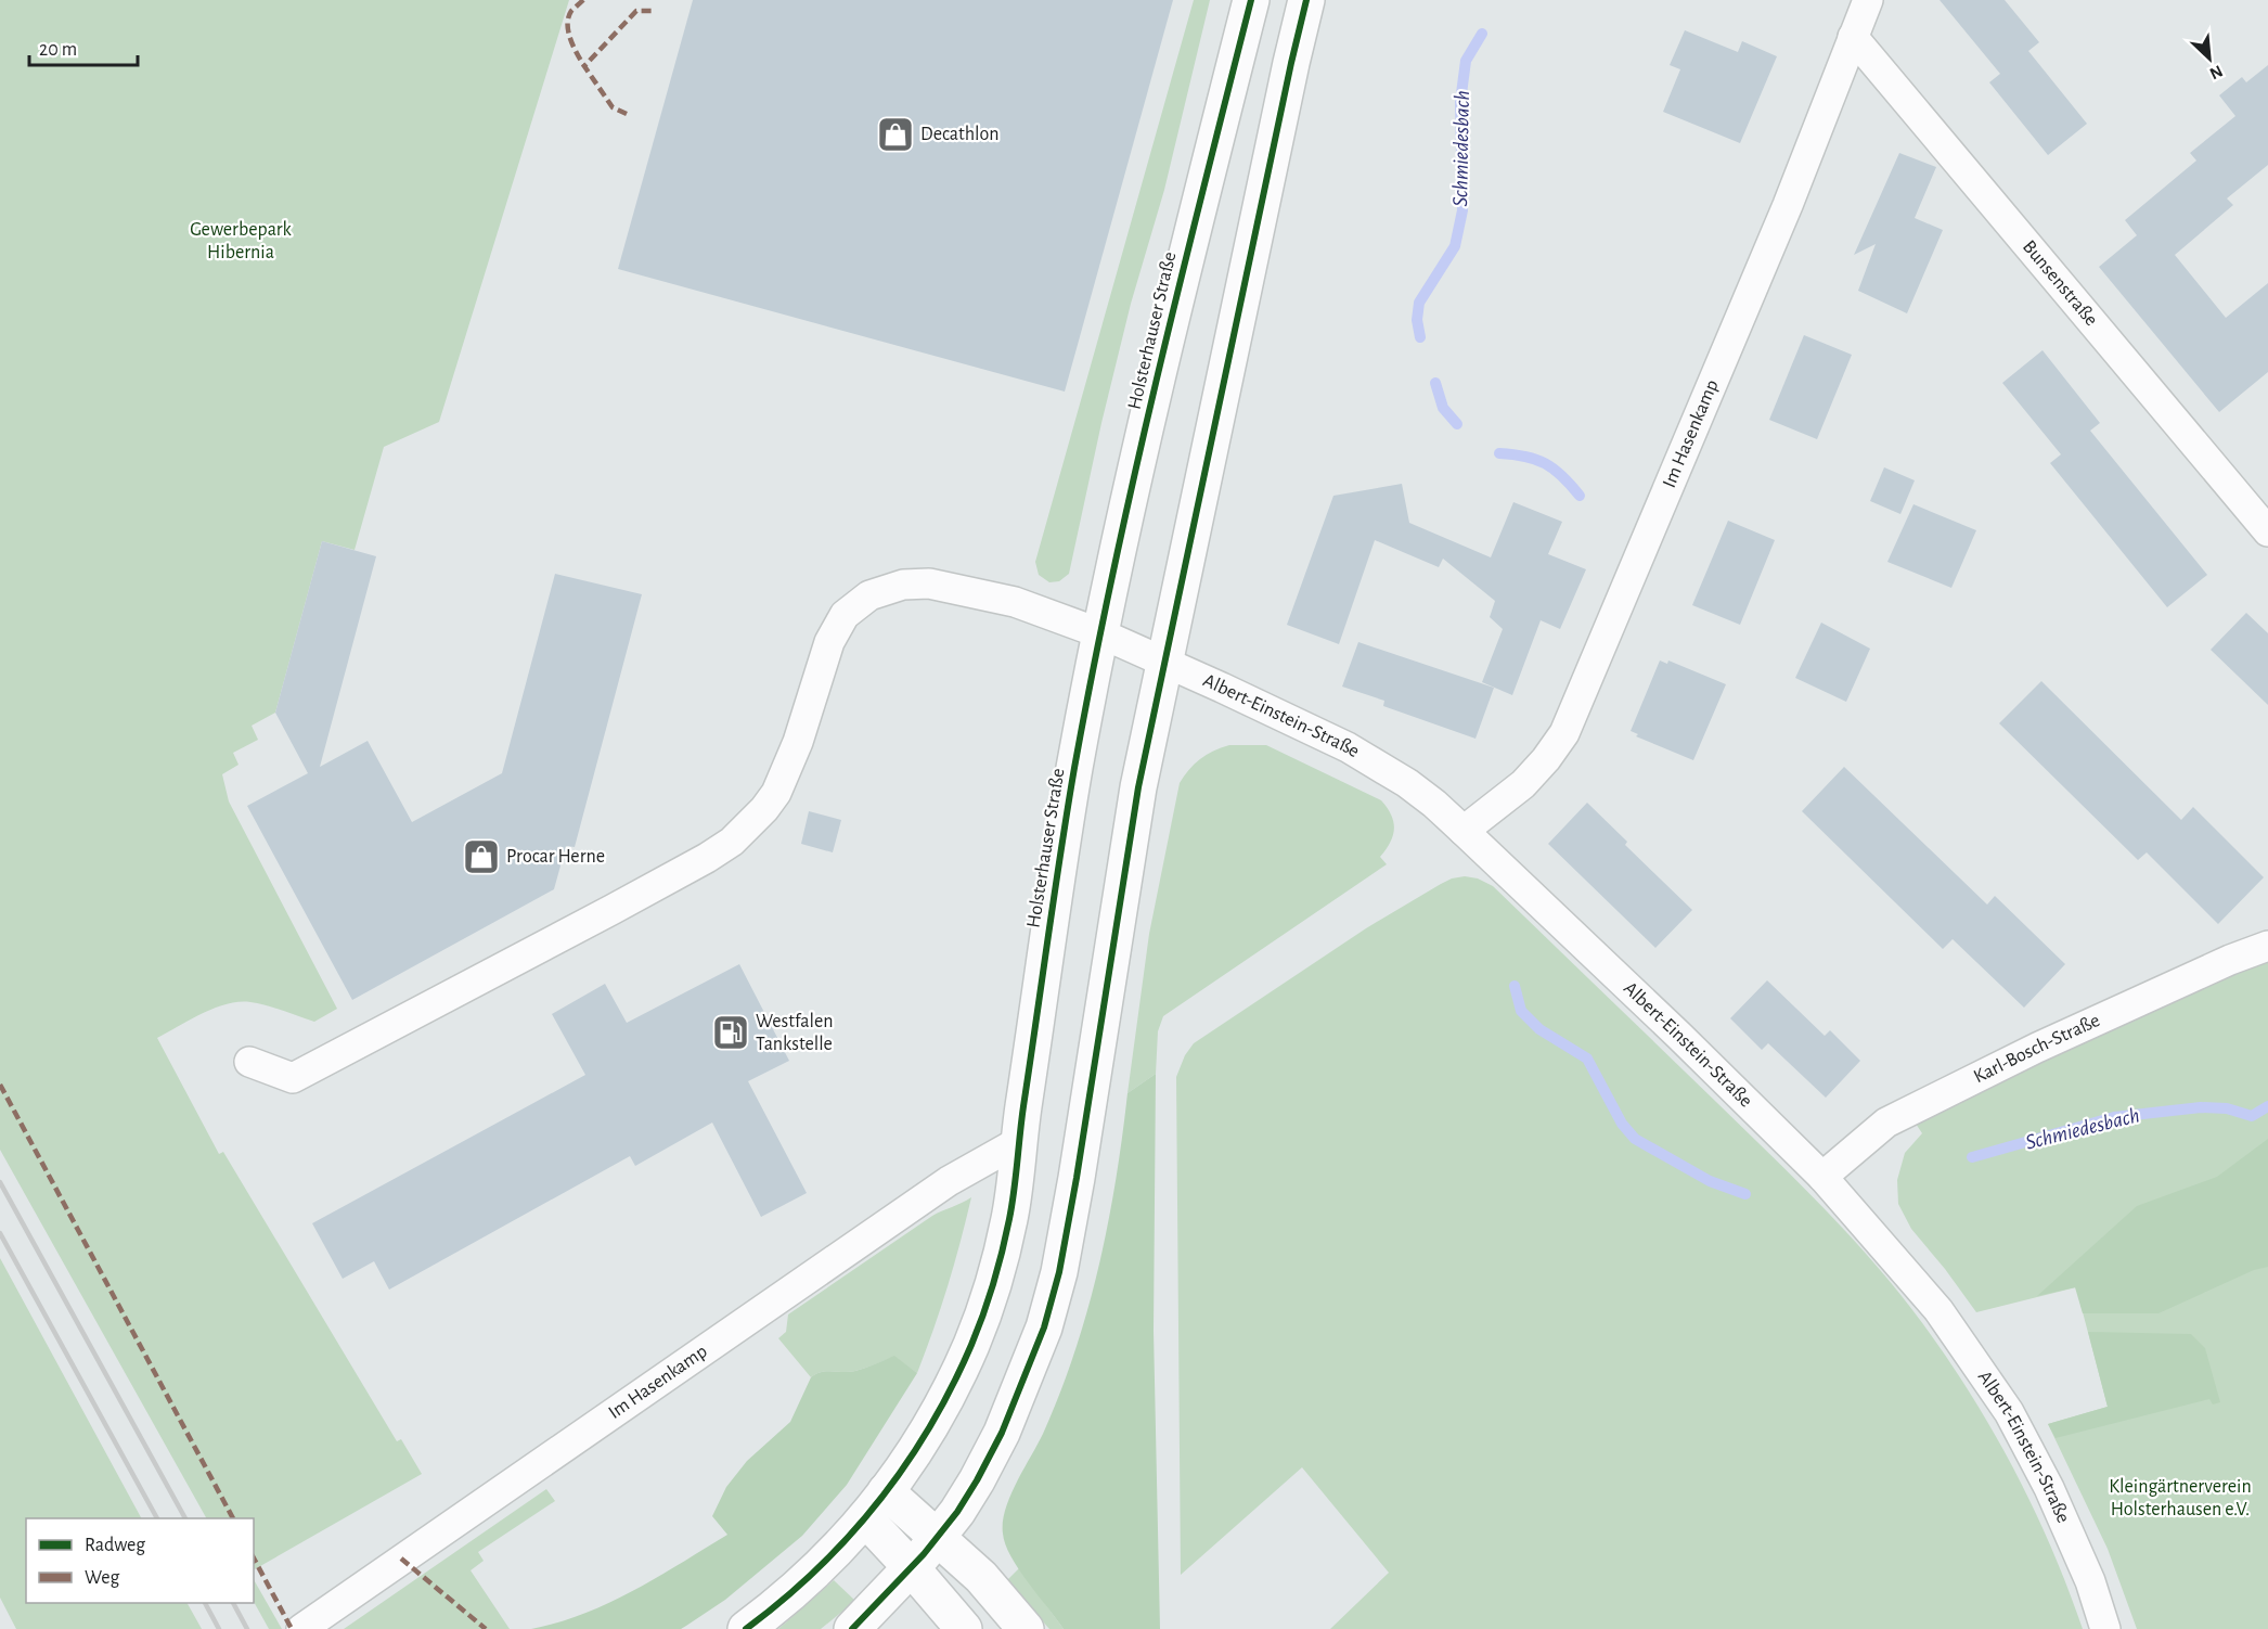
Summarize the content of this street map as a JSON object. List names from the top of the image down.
{
  "streets": {
    "main road": ["Holsterhauser Straße"],
    "street": [
      "Bunsenstraße",
      "Im Hasenkamp",
      "Albert-Einstein-Straße",
      "Karl-Bosch-Straße"
    ]
  },
  "crossings": [
    ["Bunsenstraße", "Im Hasenkamp"],
    ["Holsterhauser Straße", "Im Hasenkamp"],
    ["Holsterhauser Straße", "Albert-Einstein-Straße"],
    ["Im Hasenkamp", "Albert-Einstein-Straße"],
    ["Albert-Einstein-Straße", "Karl-Bosch-Straße"]
  ],
  "water": ["Schmiedesbach"],
  "parks": ["Gewerbepark Hibernia", "Kleingärtnerverein Holsterhausen e.V."],
  "places": {
    "shop": ["Decathlon", "Procar Herne"],
    "fuel station": ["Westfalen Tankstelle"]
  },
  "legend": ["Radweg", "Weg"],
  "scale_bar": "20 m",
  "north": "bottom right"
}
